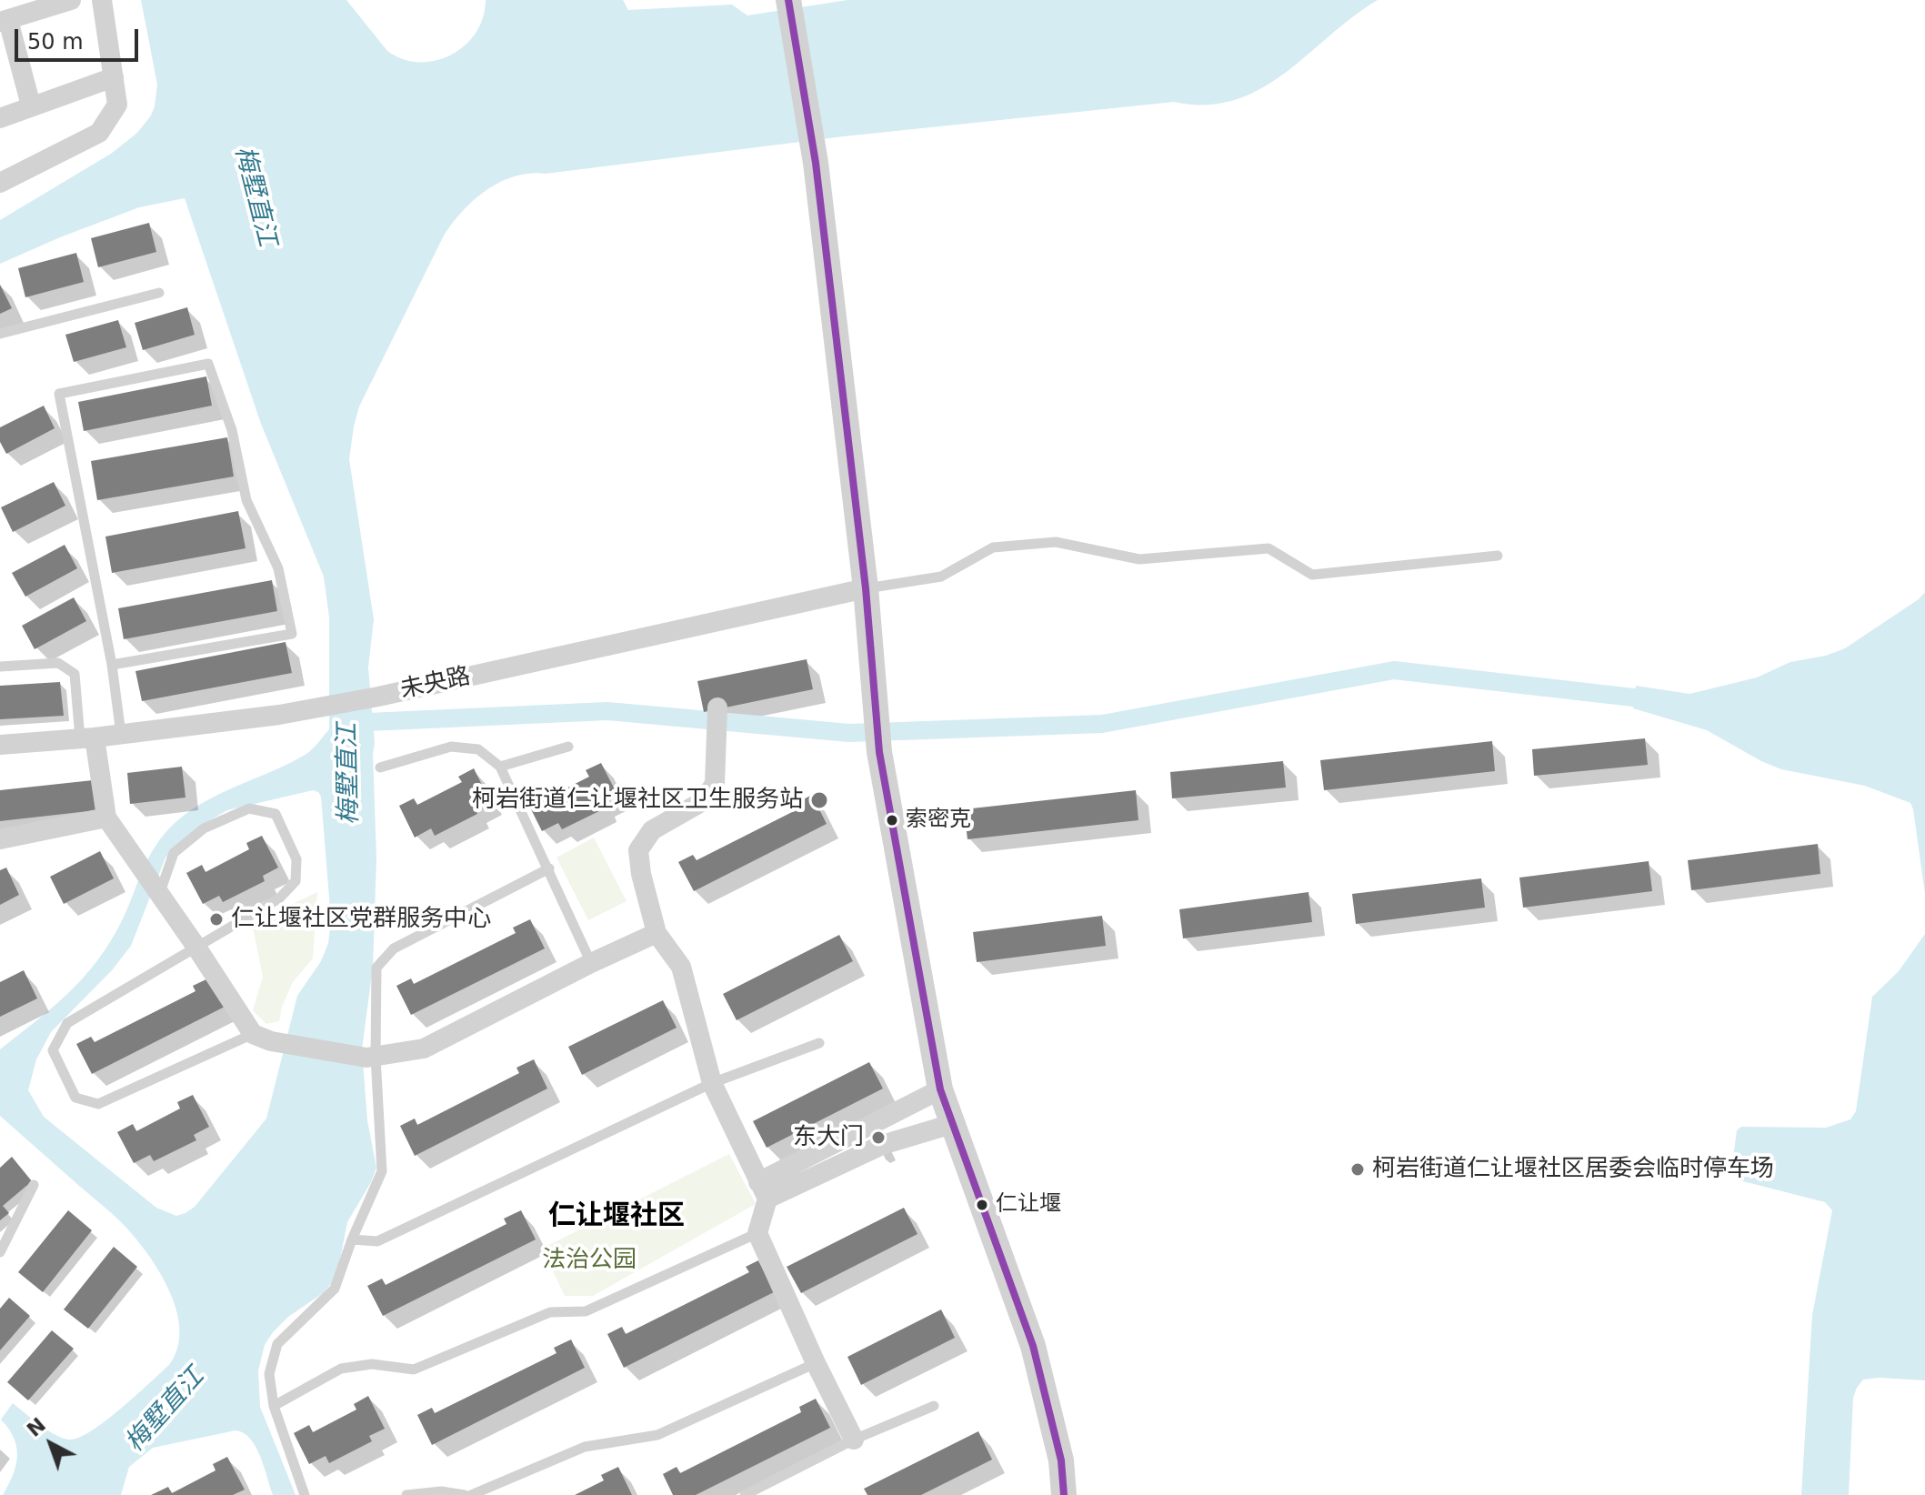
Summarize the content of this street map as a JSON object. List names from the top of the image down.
{
  "streets": {
    "street": ["未央路"]
  },
  "districts": ["仁让堰社区"],
  "water": ["梅墅直江"],
  "parks": ["法治公园"],
  "places": [
    "柯岩街道仁让堰社区卫生服务站",
    "索密克",
    "仁让堰社区党群服务中心",
    "东大门",
    "柯岩街道仁让堰社区居委会临时停车场",
    "仁让堰"
  ],
  "scale_bar": "50 m",
  "north": "top left"
}
